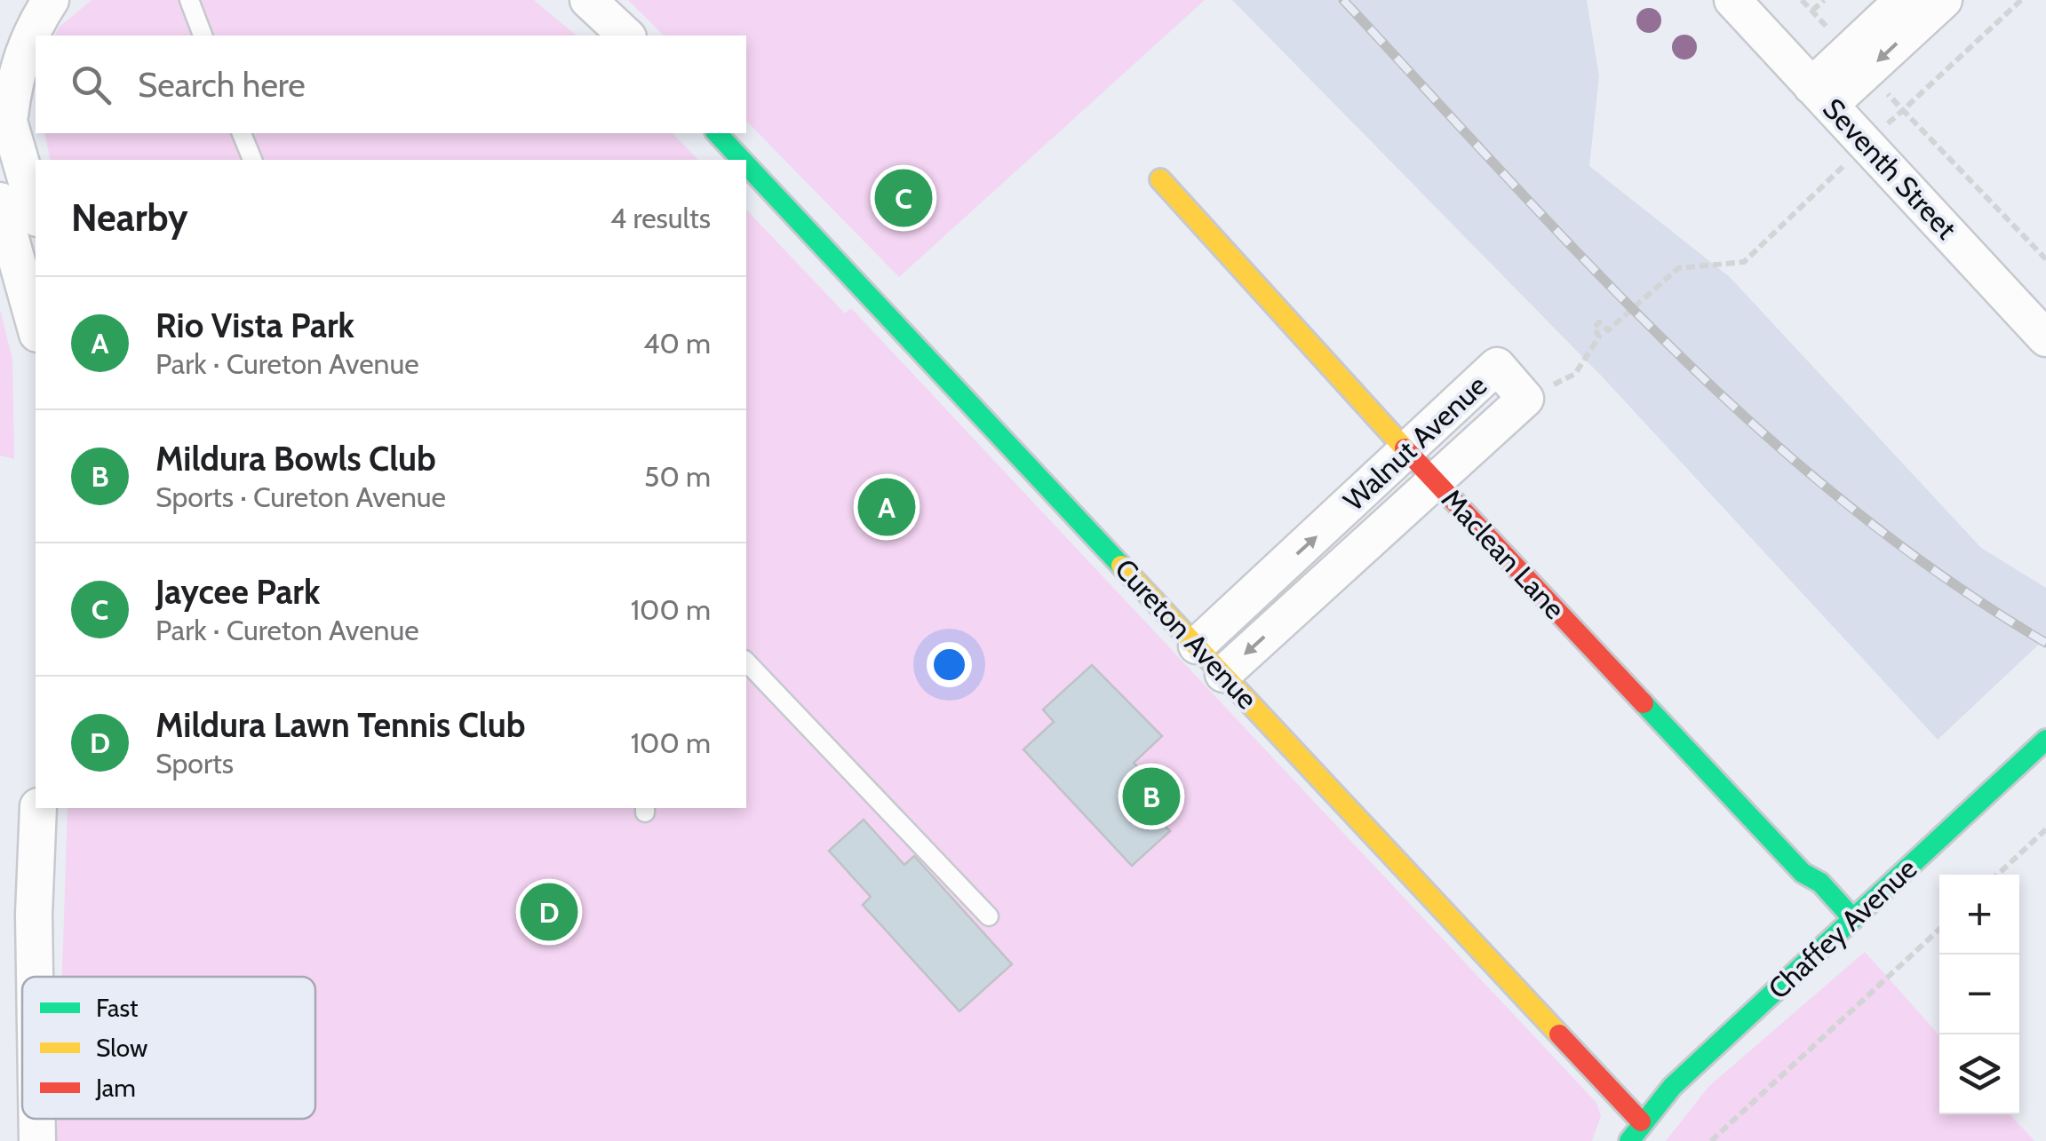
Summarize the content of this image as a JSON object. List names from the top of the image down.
{
  "streets": {
    "street": [
      "Seventh Street",
      "Walnut Avenue",
      "Maclean Lane",
      "Cureton Avenue",
      "Chaffey Avenue"
    ]
  },
  "crossings": [
    ["Walnut Avenue", "Maclean Lane"],
    ["Walnut Avenue", "Cureton Avenue"],
    ["Maclean Lane", "Chaffey Avenue"],
    ["Cureton Avenue", "Chaffey Avenue"]
  ],
  "legend": ["Fast", "Slow", "Jam"],
  "page": {
    "search": "Search here",
    "heading": ["Nearby", "4 results"],
    "pins": [
      "C",
      "A",
      "B",
      "D"
    ],
    "list": [
      {
        "mark": "A",
        "name": "Rio Vista Park",
        "note": "Park · Cureton Avenue",
        "value": "40 m"
      },
      {
        "mark": "B",
        "name": "Mildura Bowls Club",
        "note": "Sports · Cureton Avenue",
        "value": "50 m"
      },
      {
        "mark": "C",
        "name": "Jaycee Park",
        "note": "Park · Cureton Avenue",
        "value": "100 m"
      },
      {
        "mark": "D",
        "name": "Mildura Lawn Tennis Club",
        "note": "Sports",
        "value": "100 m"
      }
    ],
    "map_buttons": ["+", "−"]
  }
}
